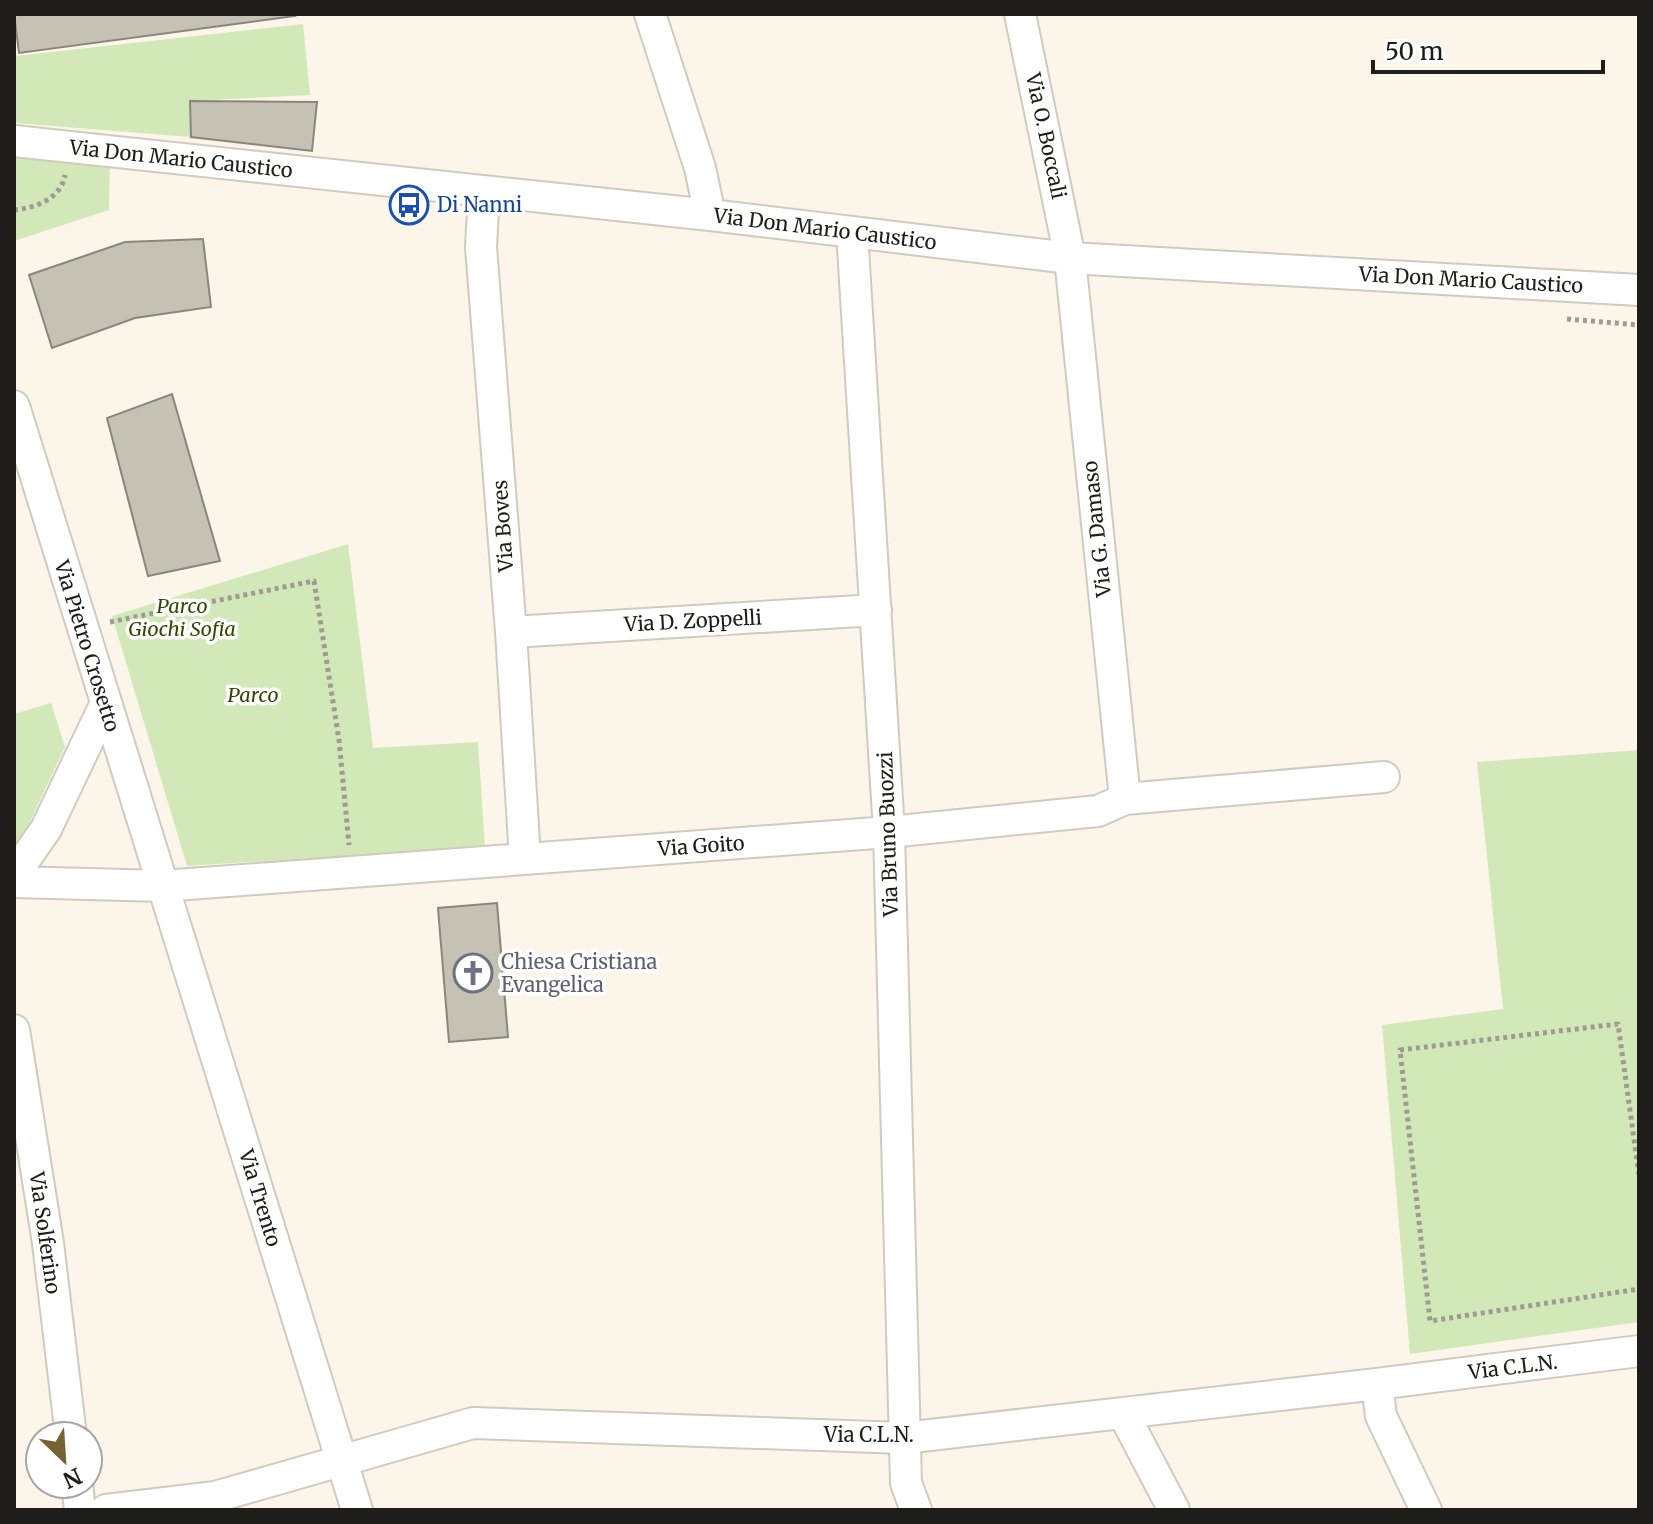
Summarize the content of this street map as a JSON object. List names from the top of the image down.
{
  "streets": {
    "street": [
      "Via O. Boccali",
      "Via Don Mario Caustico",
      "Via Boves",
      "Via G. Damaso",
      "Via D. Zoppelli",
      "Via Pietro Crosetto",
      "Via Bruno Buozzi",
      "Via Goito",
      "Via Trento",
      "Via Solferino",
      "Via C.L.N."
    ]
  },
  "crossings": [
    ["Via O. Boccali", "Via Don Mario Caustico"],
    ["Via O. Boccali", "Via G. Damaso"],
    ["Via Don Mario Caustico", "Via Boves"],
    ["Via Don Mario Caustico", "Via G. Damaso"],
    ["Via Don Mario Caustico", "Via Bruno Buozzi"],
    ["Via Boves", "Via D. Zoppelli"],
    ["Via Boves", "Via Goito"],
    ["Via G. Damaso", "Via Goito"],
    ["Via D. Zoppelli", "Via Bruno Buozzi"],
    ["Via Pietro Crosetto", "Via Goito"],
    ["Via Pietro Crosetto", "Via Trento"],
    ["Via Bruno Buozzi", "Via Goito"],
    ["Via Bruno Buozzi", "Via C.L.N."],
    ["Via Goito", "Via Trento"],
    ["Via Trento", "Via C.L.N."]
  ],
  "parks": ["Parco Giochi Sofia", "Parco"],
  "places": {
    "bus stop": ["Di Nanni"],
    "church": ["Chiesa Cristiana Evangelica"]
  },
  "scale_bar": "50 m",
  "north": "bottom right"
}
